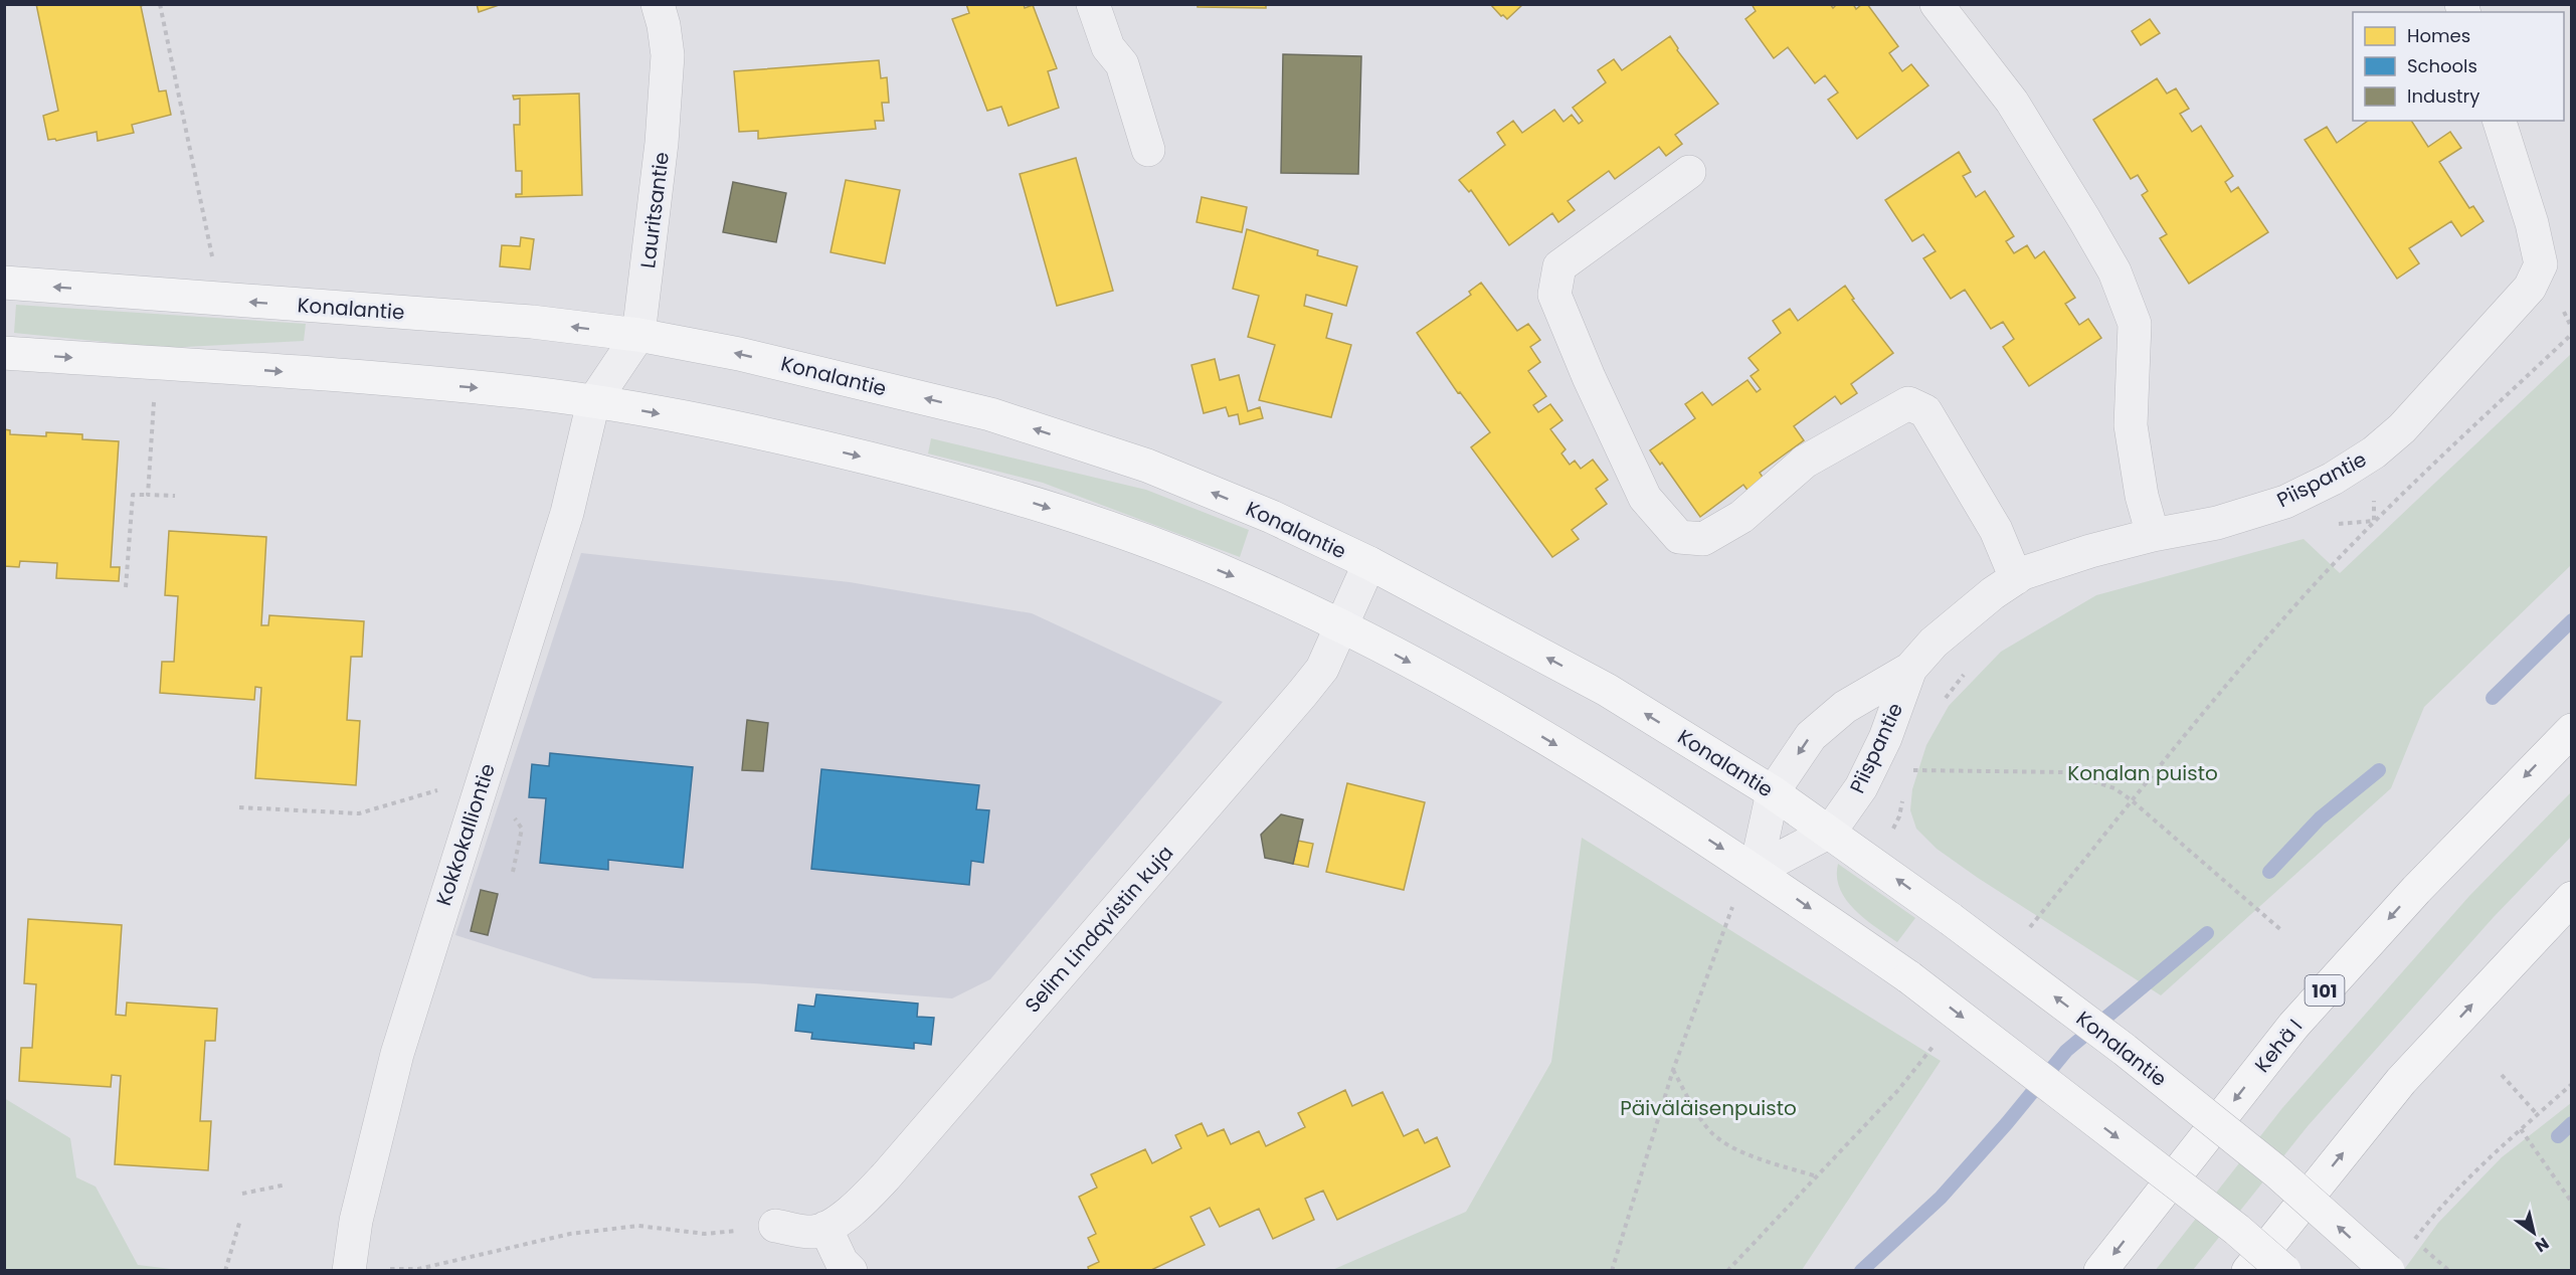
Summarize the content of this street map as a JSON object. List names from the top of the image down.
{
  "streets": {
    "main road": ["Konalantie", "101", "Kehä I"],
    "street": [
      "Lauritsantie",
      "Piispantie",
      "Kokkokalliontie",
      "Selim Lindqvistin kuja"
    ]
  },
  "crossings": [
    ["Lauritsantie", "Konalantie"],
    ["Lauritsantie", "Kokkokalliontie"],
    ["Konalantie", "Piispantie"],
    ["Konalantie", "Selim Lindqvistin kuja"]
  ],
  "parks": ["Konalan puisto", "Päiväläisenpuisto"],
  "legend": ["Homes", "Schools", "Industry"],
  "north": "bottom right"
}
